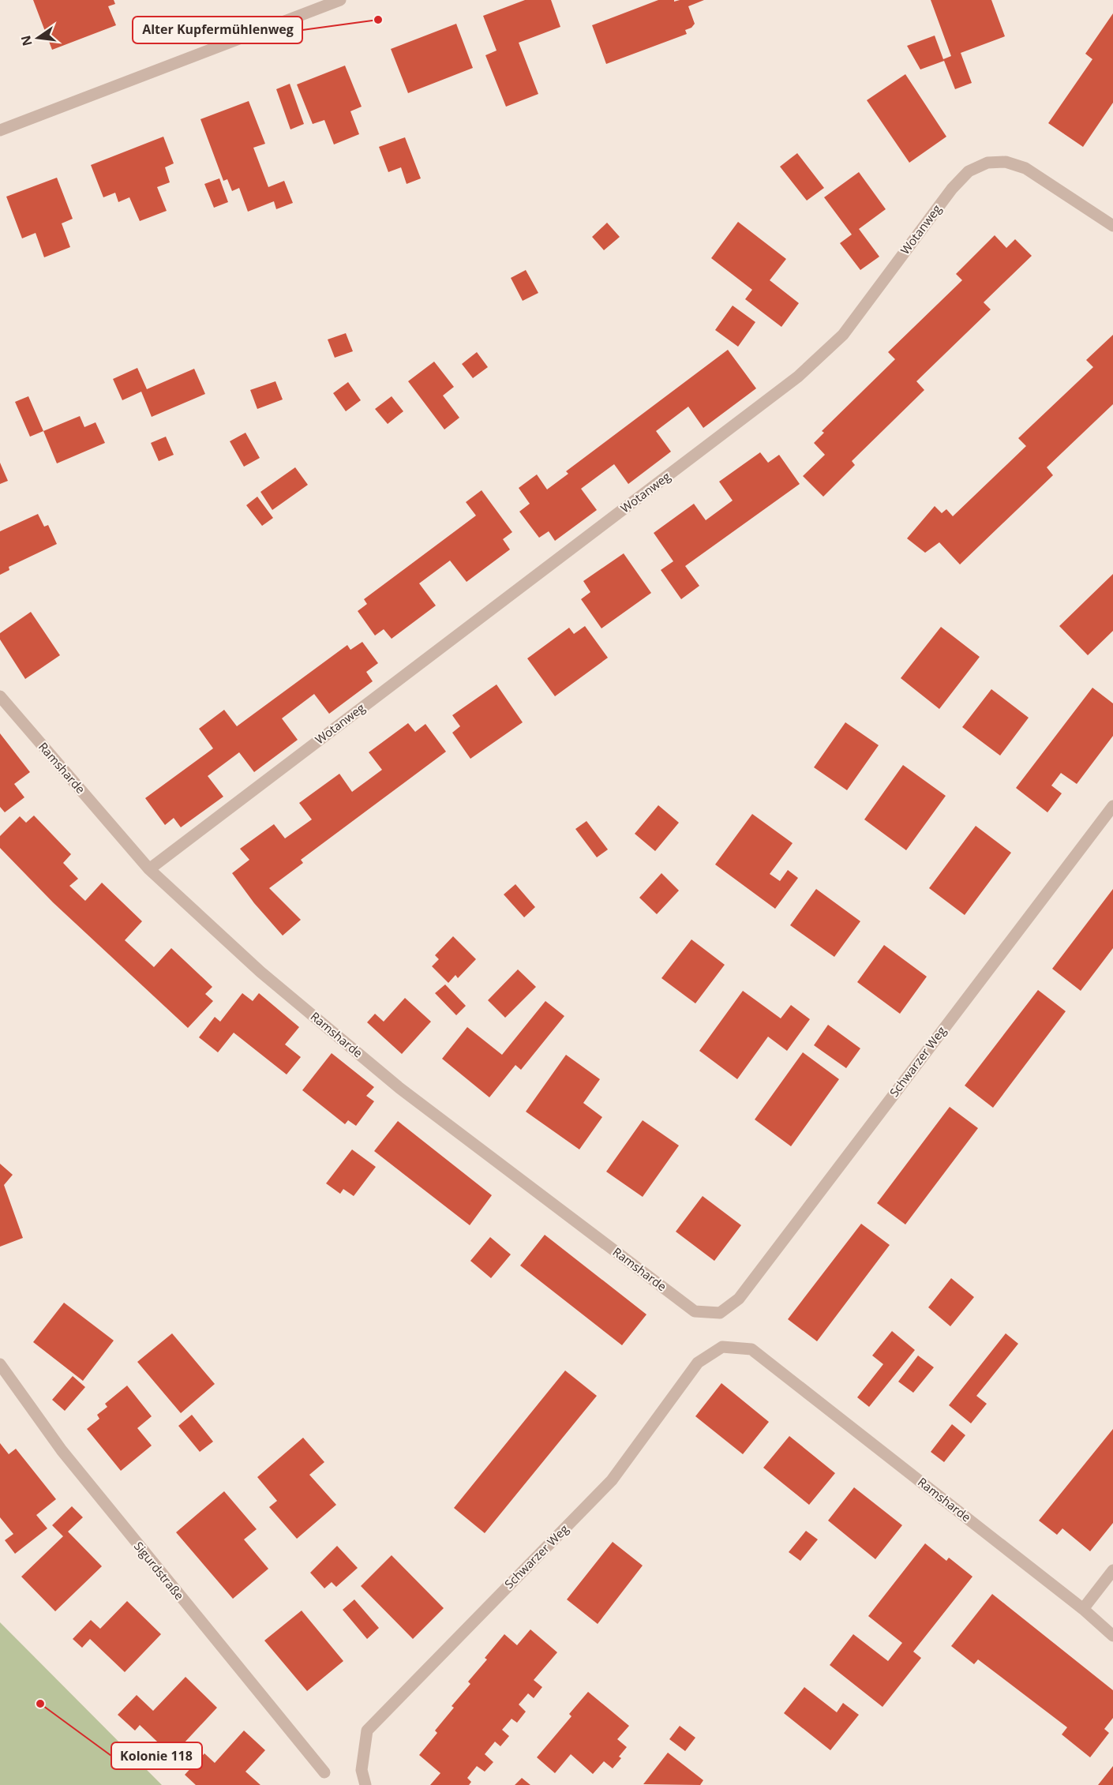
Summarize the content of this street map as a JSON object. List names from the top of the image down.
{
  "streets": {
    "street": [
      "Wotanweg",
      "Ramsharde",
      "Schwarzer Weg",
      "Sigurdstraße"
    ]
  },
  "crossings": [
    ["Wotanweg", "Ramsharde"],
    ["Ramsharde", "Schwarzer Weg"]
  ],
  "places": ["Alter Kupfermühlenweg", "Kolonie 118"],
  "north": "left"
}
